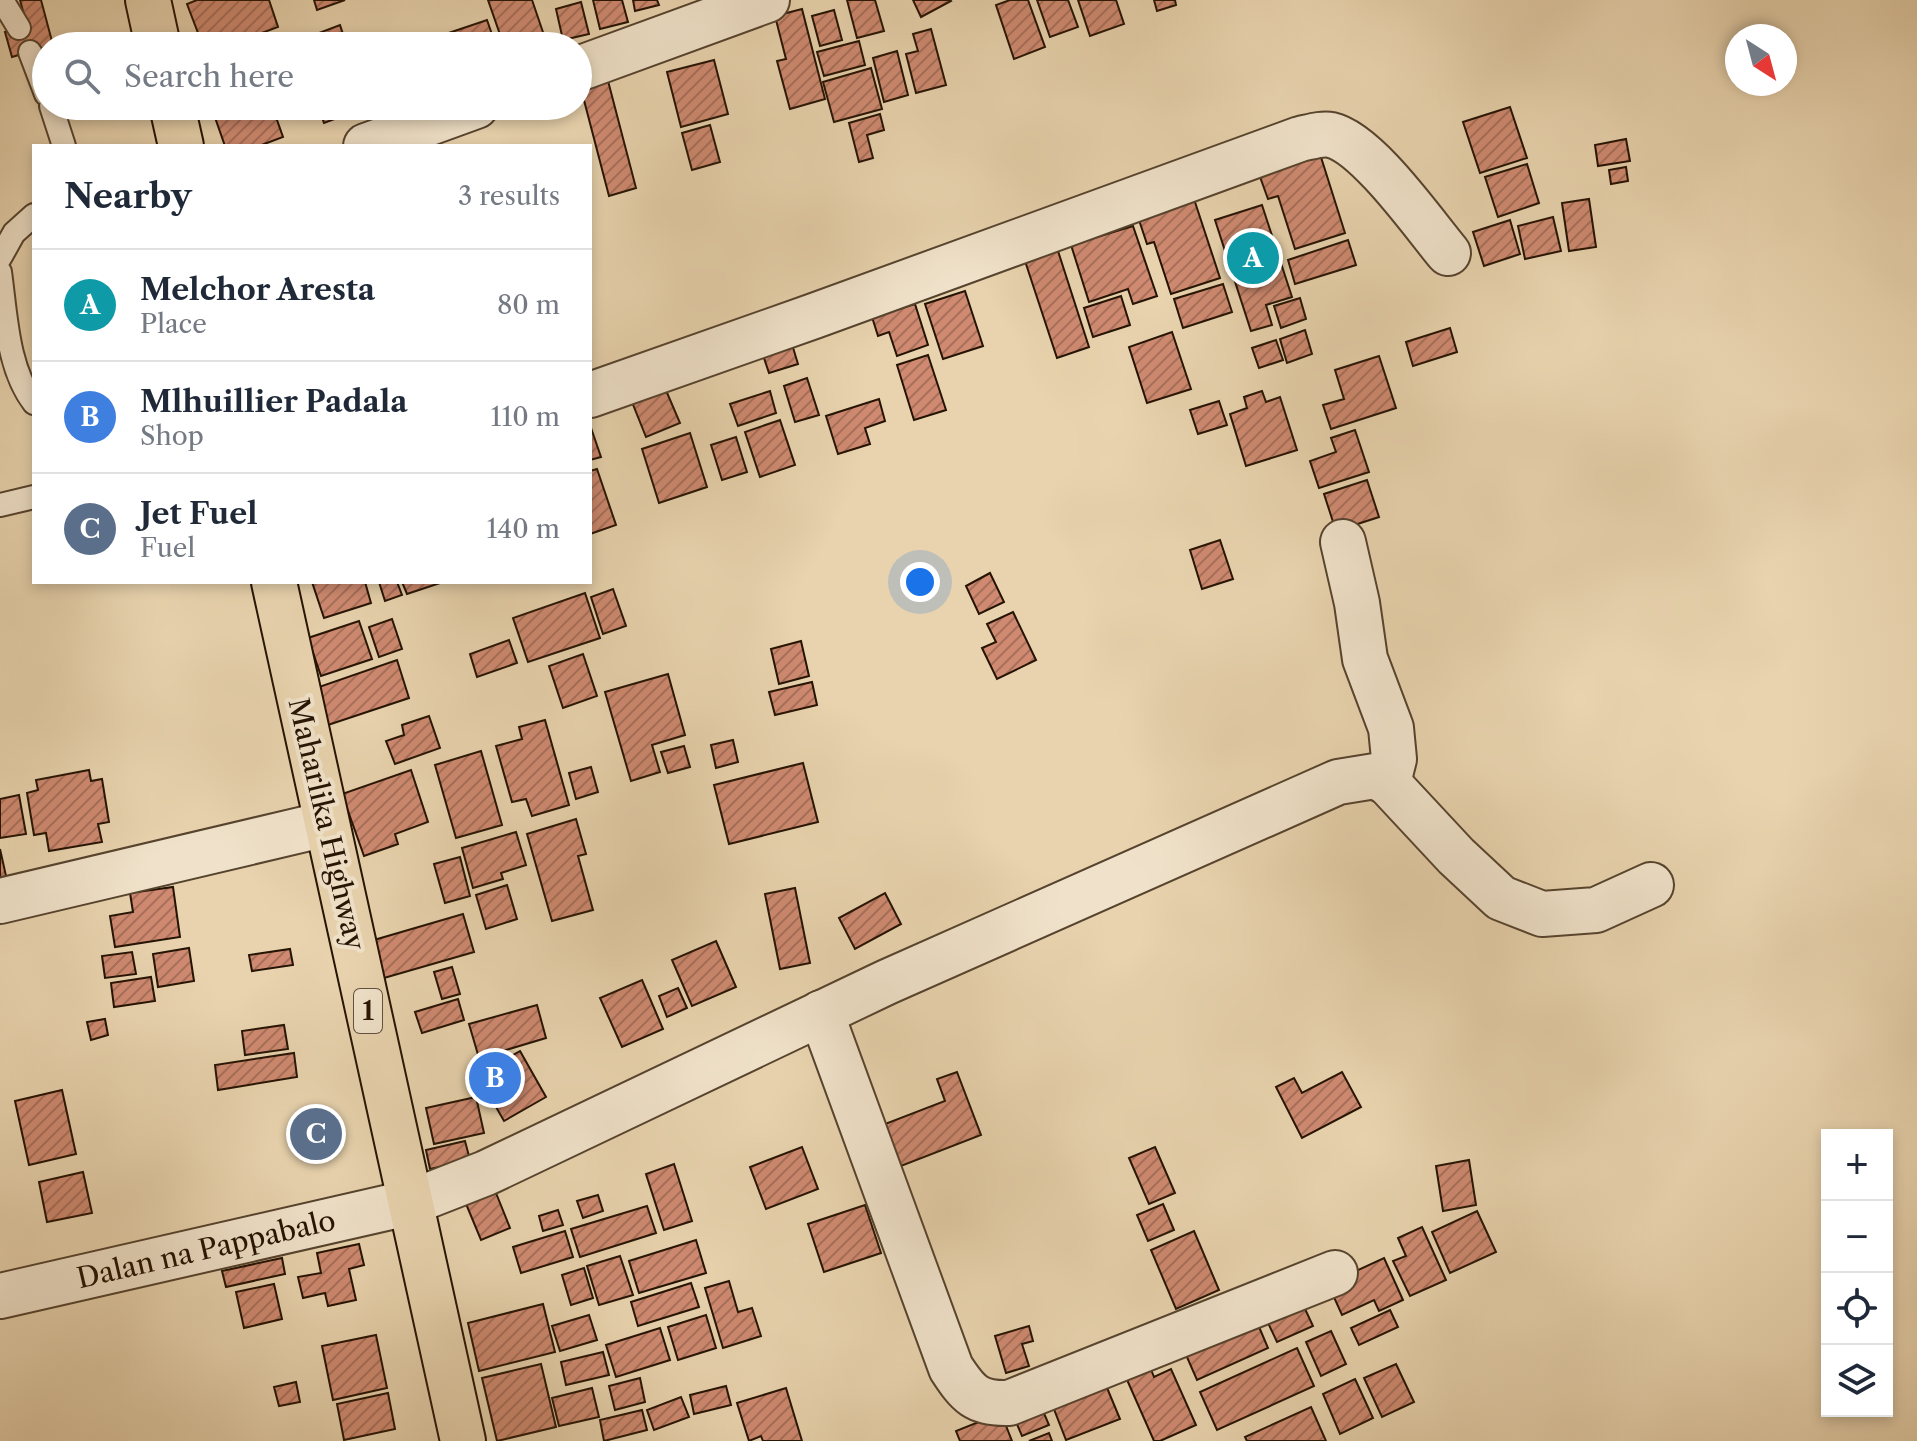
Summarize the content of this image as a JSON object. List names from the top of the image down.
{
  "streets": {
    "highway": ["Maharlika Highway", "1"],
    "street": ["Dalan na Pappabalo"]
  },
  "crossings": [
    ["Maharlika Highway", "Dalan na Pappabalo"]
  ],
  "north": "bottom right",
  "page": {
    "search": "Search here",
    "heading": ["Nearby", "3 results"],
    "pins": ["A", "B", "C"],
    "list": [
      {
        "mark": "A",
        "name": "Melchor Aresta",
        "note": "Place",
        "value": "80 m"
      },
      {
        "mark": "B",
        "name": "Mlhuillier Padala",
        "note": "Shop",
        "value": "110 m"
      },
      {
        "mark": "C",
        "name": "Jet Fuel",
        "note": "Fuel",
        "value": "140 m"
      }
    ],
    "map_buttons": ["+", "−"]
  }
}
